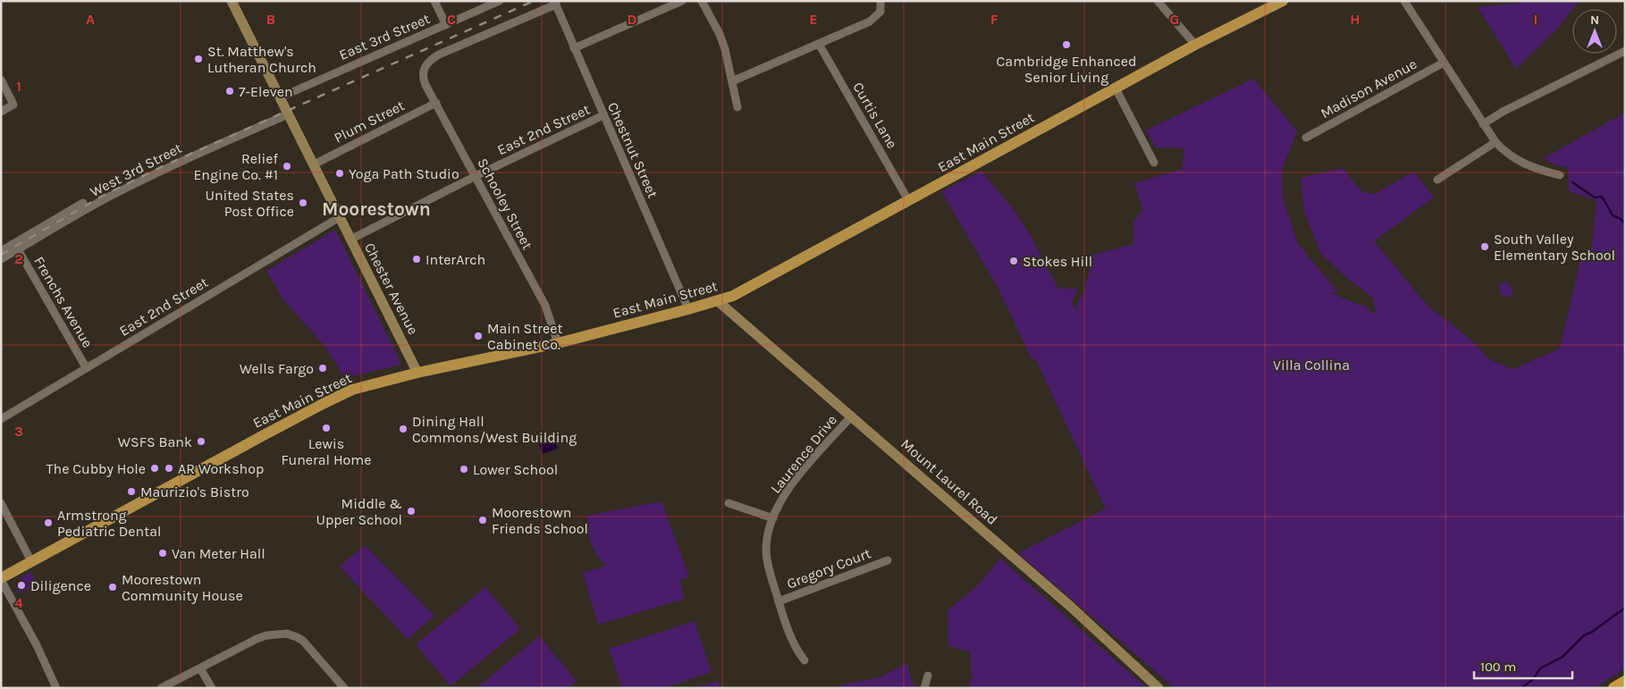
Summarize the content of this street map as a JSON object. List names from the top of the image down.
{
  "streets": {
    "main road": ["East Main Street", "Chester Avenue", "Mount Laurel Road"],
    "street": [
      "East 3rd Street",
      "Madison Avenue",
      "Curtis Lane",
      "Plum Street",
      "East 2nd Street",
      "Chestnut Street",
      "West 3rd Street",
      "Schooley Street",
      "Frenchs Avenue",
      "Laurence Drive",
      "Gregory Court"
    ]
  },
  "crossings": [
    ["East 3rd Street", "Chester Avenue"],
    ["Curtis Lane", "East Main Street"],
    ["Plum Street", "Schooley Street"],
    ["Plum Street", "Chester Avenue"],
    ["East 2nd Street", "Chestnut Street"],
    ["East 2nd Street", "Schooley Street"],
    ["East 2nd Street", "Chester Avenue"],
    ["East 2nd Street", "Frenchs Avenue"],
    ["East Main Street", "Chestnut Street"],
    ["East Main Street", "Schooley Street"],
    ["East Main Street", "Chester Avenue"],
    ["East Main Street", "Mount Laurel Road"],
    ["Chestnut Street", "Schooley Street"],
    ["West 3rd Street", "Chester Avenue"],
    ["West 3rd Street", "Frenchs Avenue"],
    ["Laurence Drive", "Mount Laurel Road"],
    ["Laurence Drive", "Gregory Court"]
  ],
  "districts": ["Moorestown"],
  "parks": ["Villa Collina"],
  "places": [
    "Cambridge Enhanced Senior Living",
    "St. Matthew's Lutheran Church",
    "7-Eleven",
    "Relief Engine Co. #1",
    "Yoga Path Studio",
    "United States Post Office",
    "South Valley Elementary School",
    "InterArch",
    "Stokes Hill",
    "Main Street Cabinet Co.",
    "Wells Fargo",
    "Lewis Funeral Home",
    "Dining Hall Commons/West Building",
    "WSFS Bank",
    "The Cubby Hole",
    "AR Workshop",
    "Lower School",
    "Maurizio's Bistro",
    "Middle & Upper School",
    "Moorestown Friends School",
    "Armstrong Pediatric Dental",
    "Van Meter Hall",
    "Diligence",
    "Moorestown Community House"
  ],
  "scale_bar": "100 m",
  "north": "top",
  "grid": {
    "columns": [
      "A",
      "B",
      "C",
      "D",
      "E",
      "F",
      "G",
      "H",
      "I"
    ],
    "rows": [
      "1",
      "2",
      "3",
      "4"
    ]
  }
}
